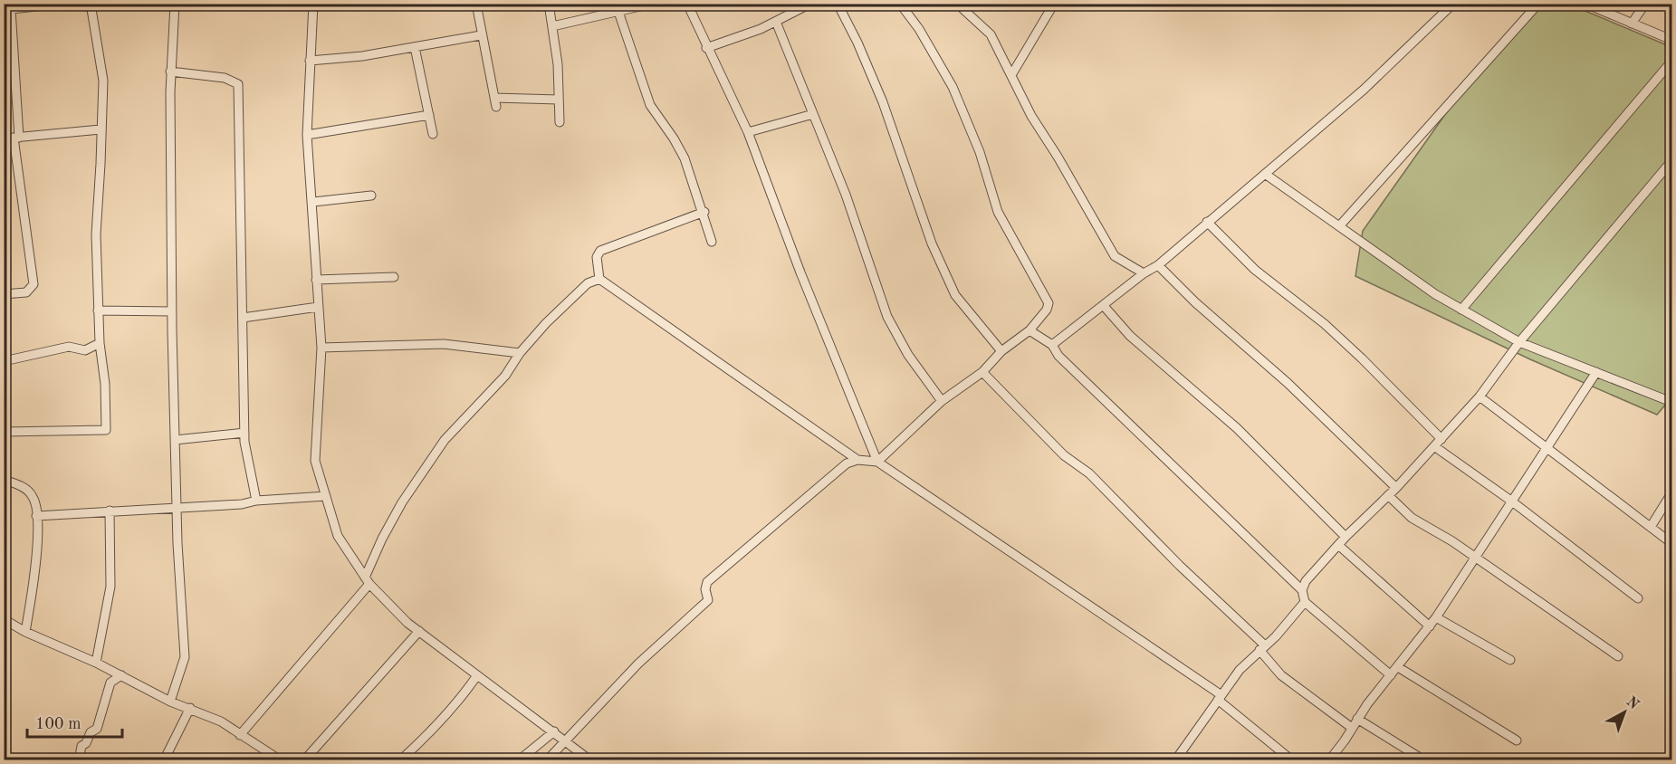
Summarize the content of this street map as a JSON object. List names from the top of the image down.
{
  "scale_bar": "100 m",
  "north": "top right"
}
